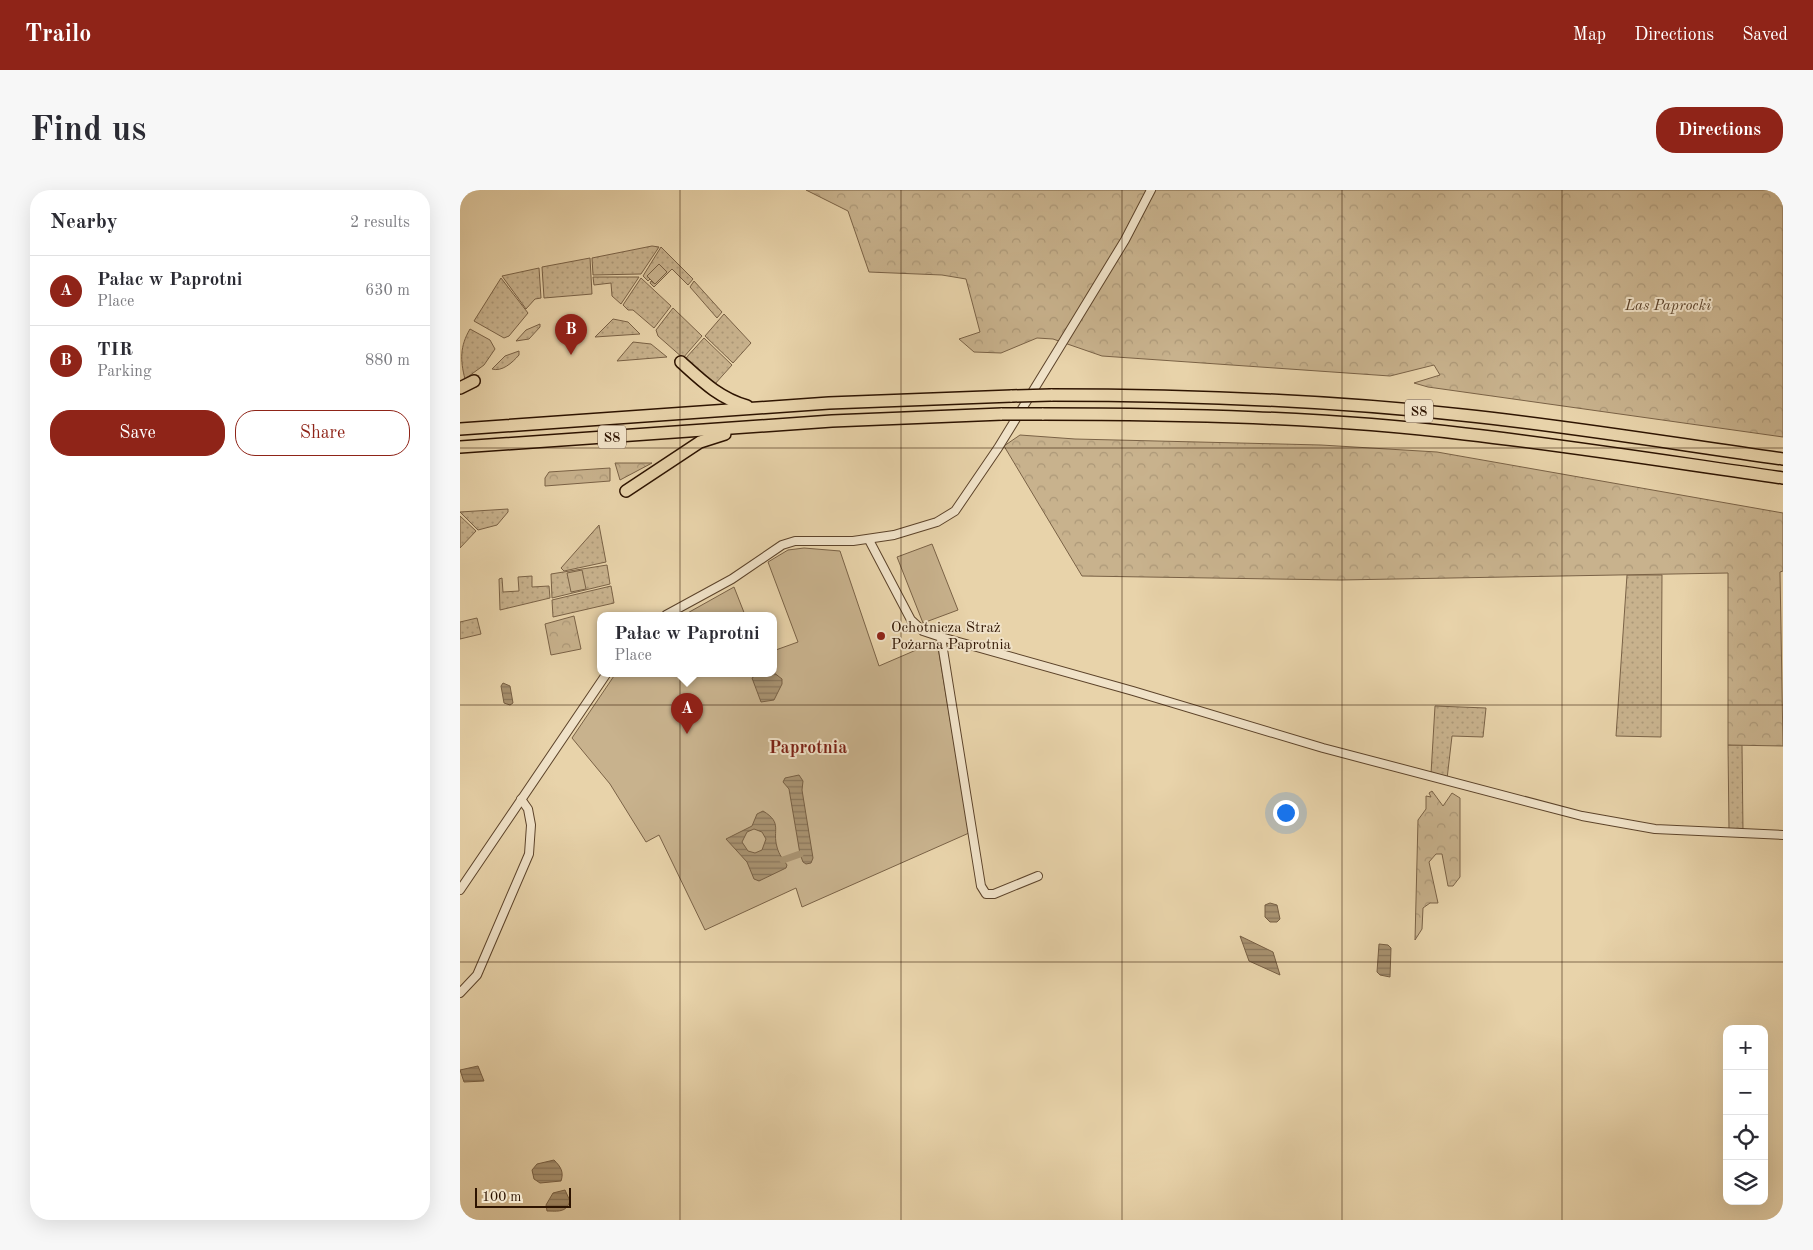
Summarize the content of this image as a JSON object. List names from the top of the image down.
{
  "streets": {
    "highway": ["S8"]
  },
  "districts": ["Paprotnia"],
  "parks": ["Las Paprocki"],
  "places": ["Ochotnicza Straż Pożarna Paprotnia"],
  "scale_bar": "100 m",
  "page": {
    "header": "Trailo",
    "nav": ["Map", "Directions", "Saved"],
    "buttons": [
      "Directions",
      ["Save", "Share"]
    ],
    "title": "Find us",
    "heading": ["Nearby", "2 results"],
    "list": [
      {
        "mark": "A",
        "name": "Pałac w Paprotni",
        "note": "Place",
        "value": "630 m"
      },
      {
        "mark": "B",
        "name": "TIR",
        "note": "Parking",
        "value": "880 m"
      }
    ],
    "pins": ["B", "A"],
    "popup": ["Pałac w Paprotni", "Place"],
    "map_buttons": ["+", "−"],
    "scale": "100 m"
  }
}
